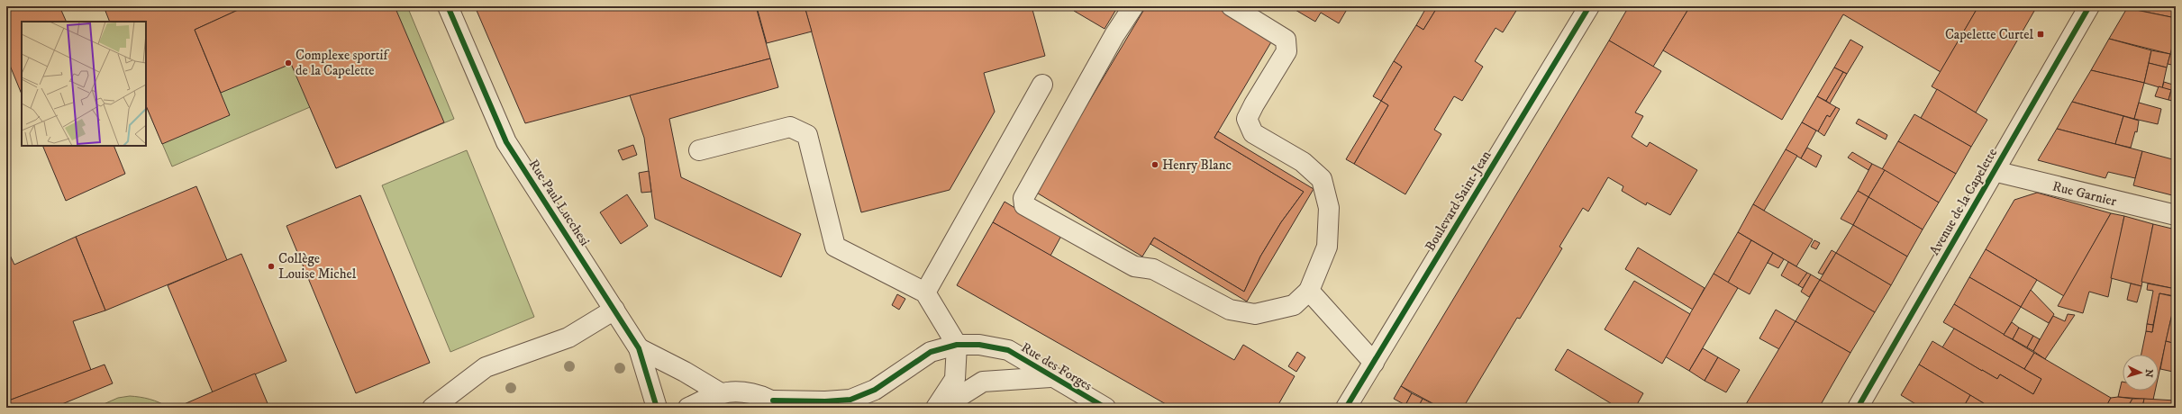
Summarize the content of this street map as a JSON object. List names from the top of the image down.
{
  "streets": {
    "street": [
      "Rue Garnier",
      "Boulevard Saint-Jean",
      "Avenue de la Capelette",
      "Rue Paul Lucchesi",
      "Rue des Forges"
    ]
  },
  "crossings": [
    ["Rue Garnier", "Avenue de la Capelette"]
  ],
  "places": {
    "transit": ["Capelette Curtel"],
    "other": ["Complexe sportif de la Capelette", "Henry Blanc", "Collège Louise Michel"]
  },
  "north": "right"
}
